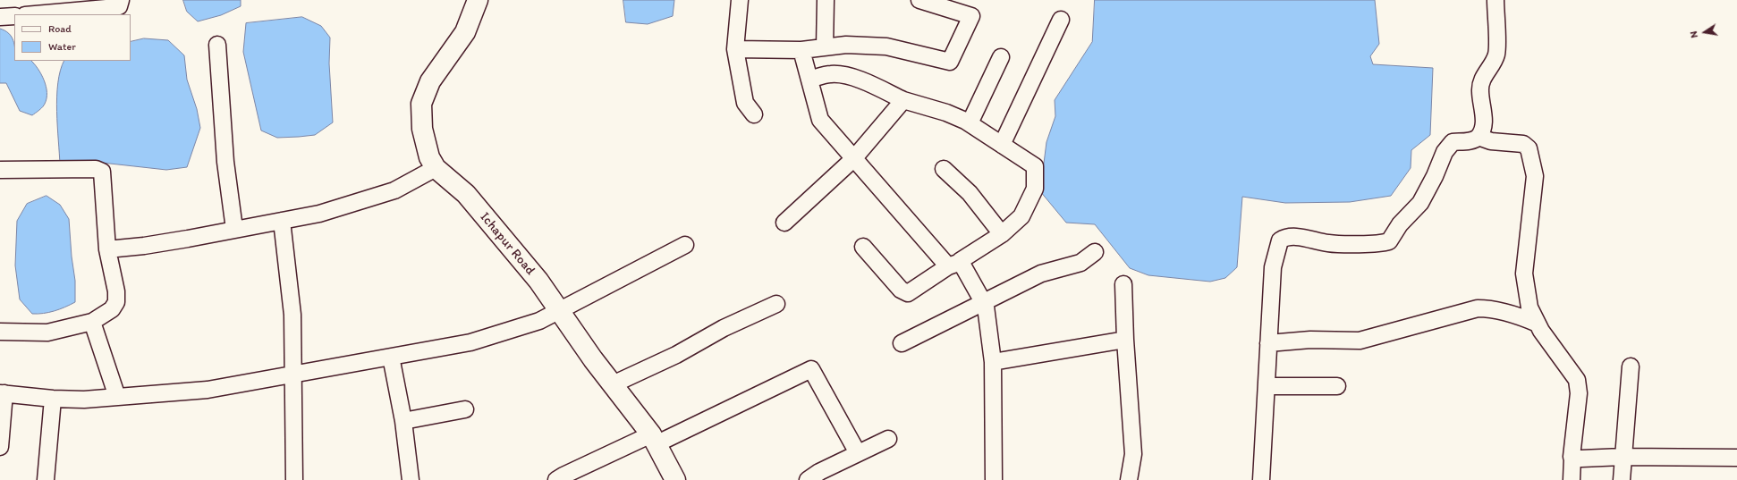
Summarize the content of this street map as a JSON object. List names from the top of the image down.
{
  "streets": {
    "street": ["Ichapur Road"]
  },
  "legend": ["Road", "Water"],
  "north": "left"
}
